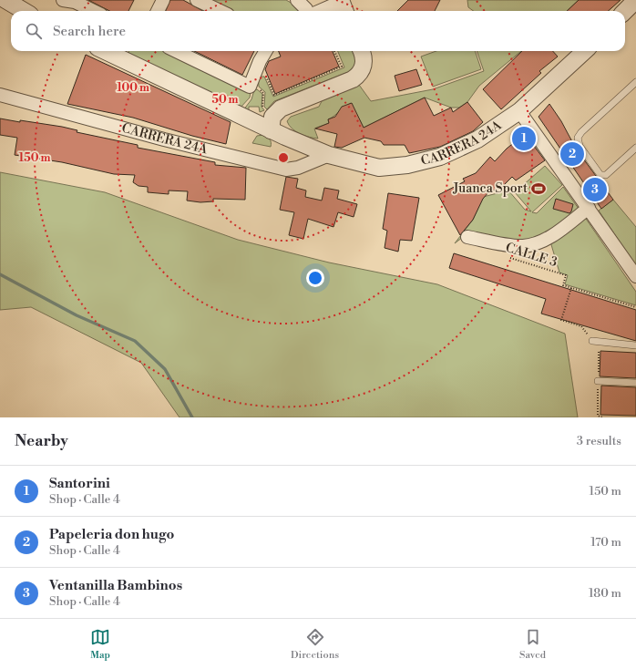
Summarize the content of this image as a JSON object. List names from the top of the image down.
{
  "streets": {
    "street": ["CARRERA 24A"],
    "path": ["CALLE 3"]
  },
  "places": {
    "sports": ["Juanca Sport"]
  },
  "page": {
    "search": "Search here",
    "pins": ["1", "2", "3"],
    "heading": ["Nearby", "3 results"],
    "list": [
      {
        "mark": "1",
        "name": "Santorini",
        "note": "Shop · Calle 4",
        "value": "150 m"
      },
      {
        "mark": "2",
        "name": "Papeleria don hugo",
        "note": "Shop · Calle 4",
        "value": "170 m"
      },
      {
        "mark": "3",
        "name": "Ventanilla Bambinos",
        "note": "Shop · Calle 4",
        "value": "180 m"
      }
    ],
    "nav": ["Map", "Directions", "Saved"]
  },
  "rings": ["100 m", "50 m", "150 m"]
}
